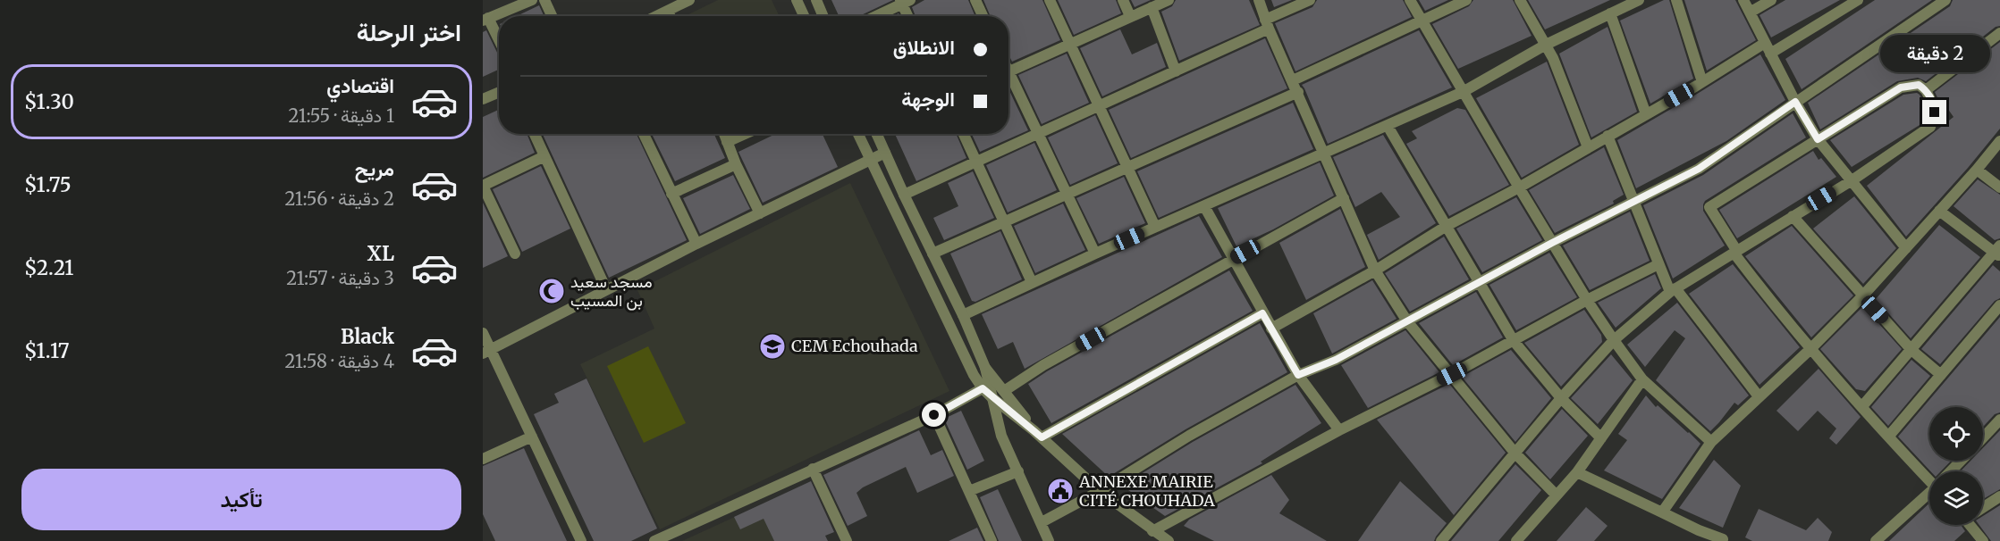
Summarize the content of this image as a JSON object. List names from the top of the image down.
{
  "places": {
    "mosque": ["مسجد سعيد بن المسيب"],
    "school or university": ["CEM Echouhada"],
    "public building": ["ANNEXE MAIRIE CITÉ CHOUHADA"]
  },
  "page": {
    "heading": "اختر الرحلة",
    "banner": ["الانطلاق", "الوجهة"],
    "bubble": "2 دقيقة",
    "list": [
      {
        "name": "اقتصادي",
        "note": "1 دقيقة · 21:55",
        "value": "$1.30"
      },
      {
        "name": "مريح",
        "note": "2 دقيقة · 21:56",
        "value": "$1.75"
      },
      {
        "name": "XL",
        "note": "3 دقيقة · 21:57",
        "value": "$2.21"
      },
      {
        "name": "Black",
        "note": "4 دقيقة · 21:58",
        "value": "$1.17"
      }
    ],
    "buttons": "تأكيد"
  }
}
